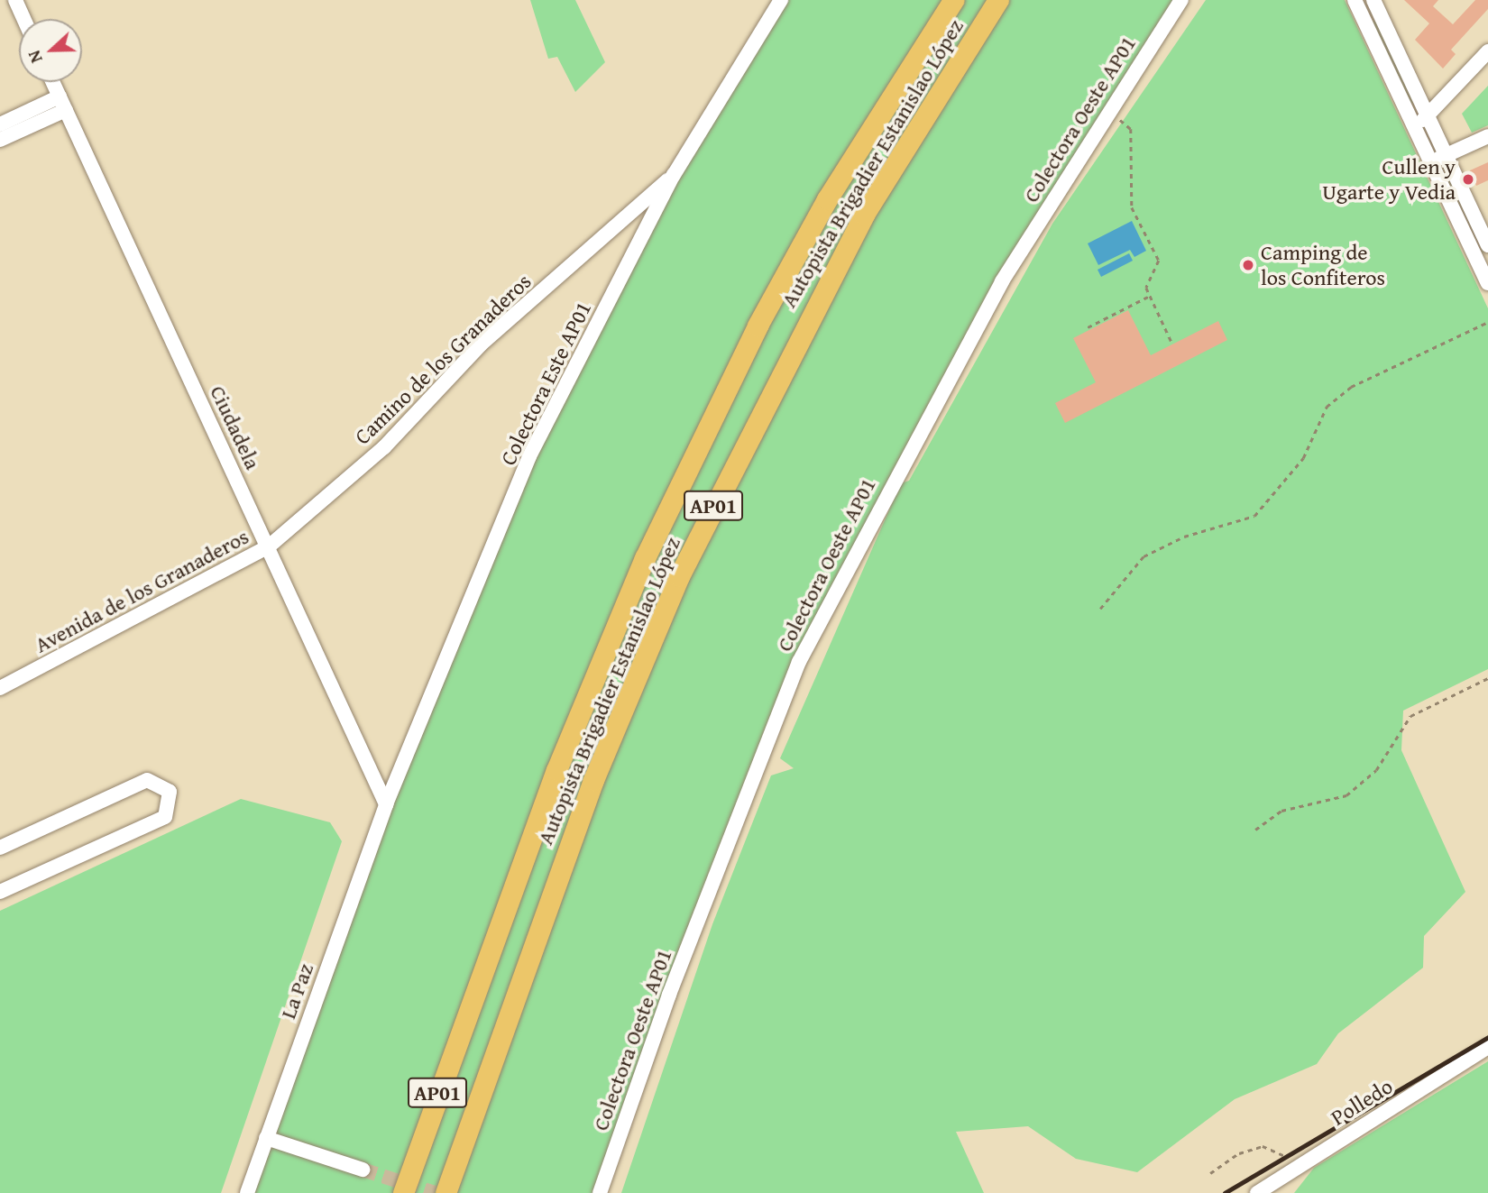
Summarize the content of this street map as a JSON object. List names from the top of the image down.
{
  "streets": {
    "highway": ["Autopista Brigadier Estanislao López", "AP01"],
    "street": [
      "Colectora Oeste AP01",
      "Camino de los Granaderos",
      "Colectora Este AP01",
      "Ciudadela",
      "Avenida de los Granaderos",
      "La Paz",
      "Polledo"
    ]
  },
  "crossings": [
    ["Camino de los Granaderos", "Colectora Este AP01"],
    ["Camino de los Granaderos", "Ciudadela"],
    ["Camino de los Granaderos", "Avenida de los Granaderos"],
    ["Colectora Este AP01", "Ciudadela"],
    ["Colectora Este AP01", "La Paz"],
    ["Ciudadela", "Avenida de los Granaderos"],
    ["Ciudadela", "La Paz"]
  ],
  "places": ["Cullen y Ugarte y Vedia", "Camping de los Confiteros"],
  "north": "left"
}
